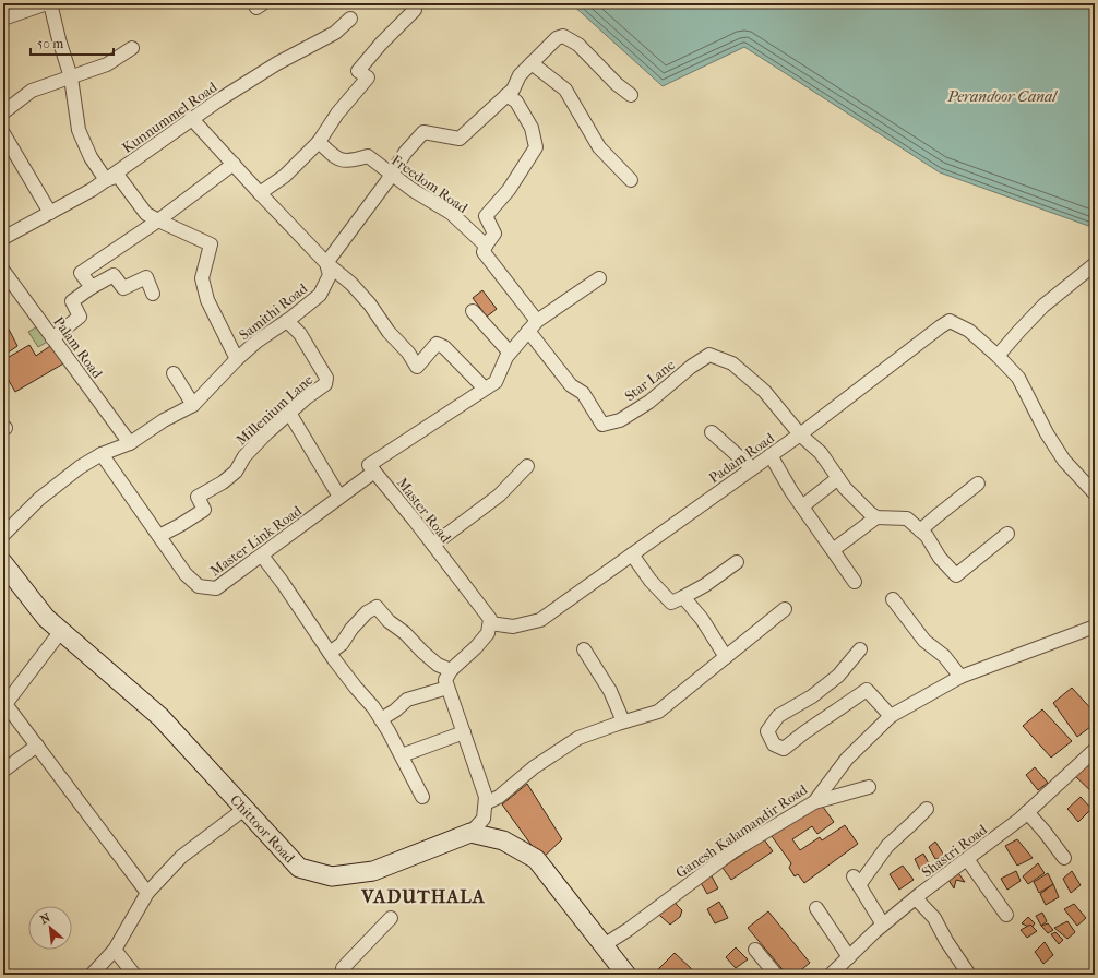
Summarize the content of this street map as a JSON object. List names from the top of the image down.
{
  "streets": {
    "main road": ["Chittoor Road"],
    "street": [
      "Kunnummel Road",
      "Freedom Road",
      "Samithi Road",
      "Palam Road",
      "Star Lane",
      "Millenium Lane",
      "Padam Road",
      "Master Road",
      "Master Link Road",
      "Ganesh Kalamandir Road",
      "Shastri Road"
    ]
  },
  "crossings": [
    ["Samithi Road", "Palam Road"],
    ["Samithi Road", "Millenium Lane"],
    ["Samithi Road", "Master Link Road"],
    ["Star Lane", "Padam Road"],
    ["Millenium Lane", "Master Link Road"],
    ["Padam Road", "Master Road"],
    ["Master Road", "Master Link Road"]
  ],
  "districts": ["VADUTHALA"],
  "water": ["Perandoor Canal"],
  "scale_bar": "50 m",
  "north": "top left"
}
